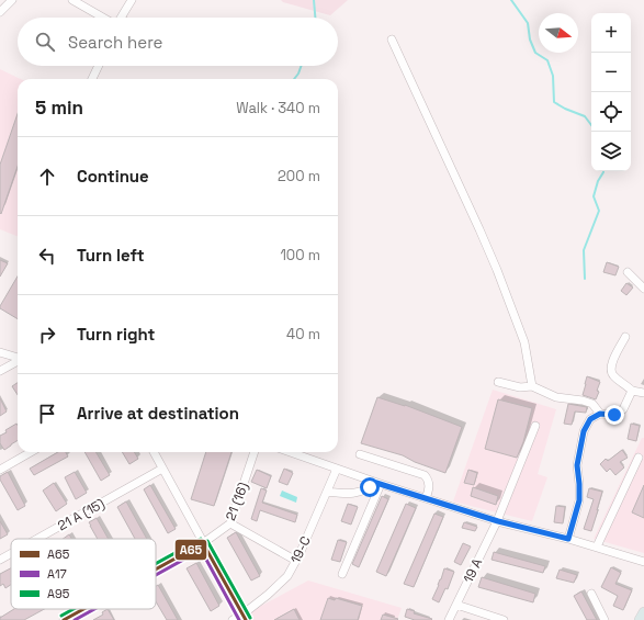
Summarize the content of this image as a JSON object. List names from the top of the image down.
{
  "streets": {
    "street": [
      "21 (16)",
      "21 A (15)",
      "19-C",
      "19 A"
    ]
  },
  "lines": ["transit line A95", "transit line A65", "transit line A17"],
  "legend": ["A65", "A17", "A95"],
  "north": "right",
  "page": {
    "map_buttons": ["+", "−"],
    "search": "Search here",
    "heading": ["5 min", "Walk · 340 m"],
    "list": [
      ["Continue", "200 m"],
      ["Turn left", "100 m"],
      ["Turn right", "40 m"],
      "Arrive at destination"
    ]
  }
}
